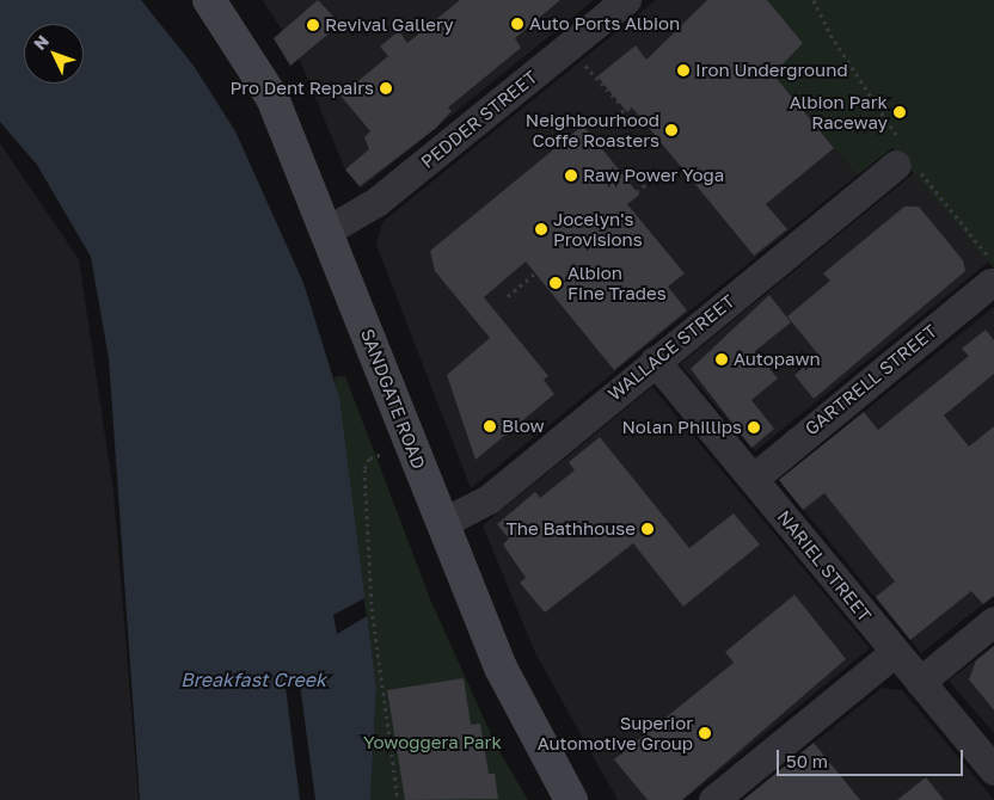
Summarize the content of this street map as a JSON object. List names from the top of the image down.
{
  "streets": {
    "main road": ["SANDGATE ROAD"],
    "street": [
      "PEDDER STREET",
      "WALLACE STREET",
      "GARTRELL STREET",
      "NARIEL STREET"
    ]
  },
  "crossings": [
    ["PEDDER STREET", "SANDGATE ROAD"],
    ["WALLACE STREET", "SANDGATE ROAD"],
    ["WALLACE STREET", "NARIEL STREET"],
    ["GARTRELL STREET", "NARIEL STREET"]
  ],
  "water": ["Breakfast Creek"],
  "parks": ["Yowoggera Park"],
  "places": [
    "Auto Ports Albion",
    "Revival Gallery",
    "Iron Underground",
    "Pro Dent Repairs",
    "Albion Park Raceway",
    "Neighbourhood Coffe Roasters",
    "Raw Power Yoga",
    "Jocelyn's Provisions",
    "Albion Fine Trades",
    "Autopawn",
    "Blow",
    "Nolan Phillips",
    "The Bathhouse",
    "Superior Automotive Group"
  ],
  "scale_bar": "50 m",
  "north": "top left"
}
